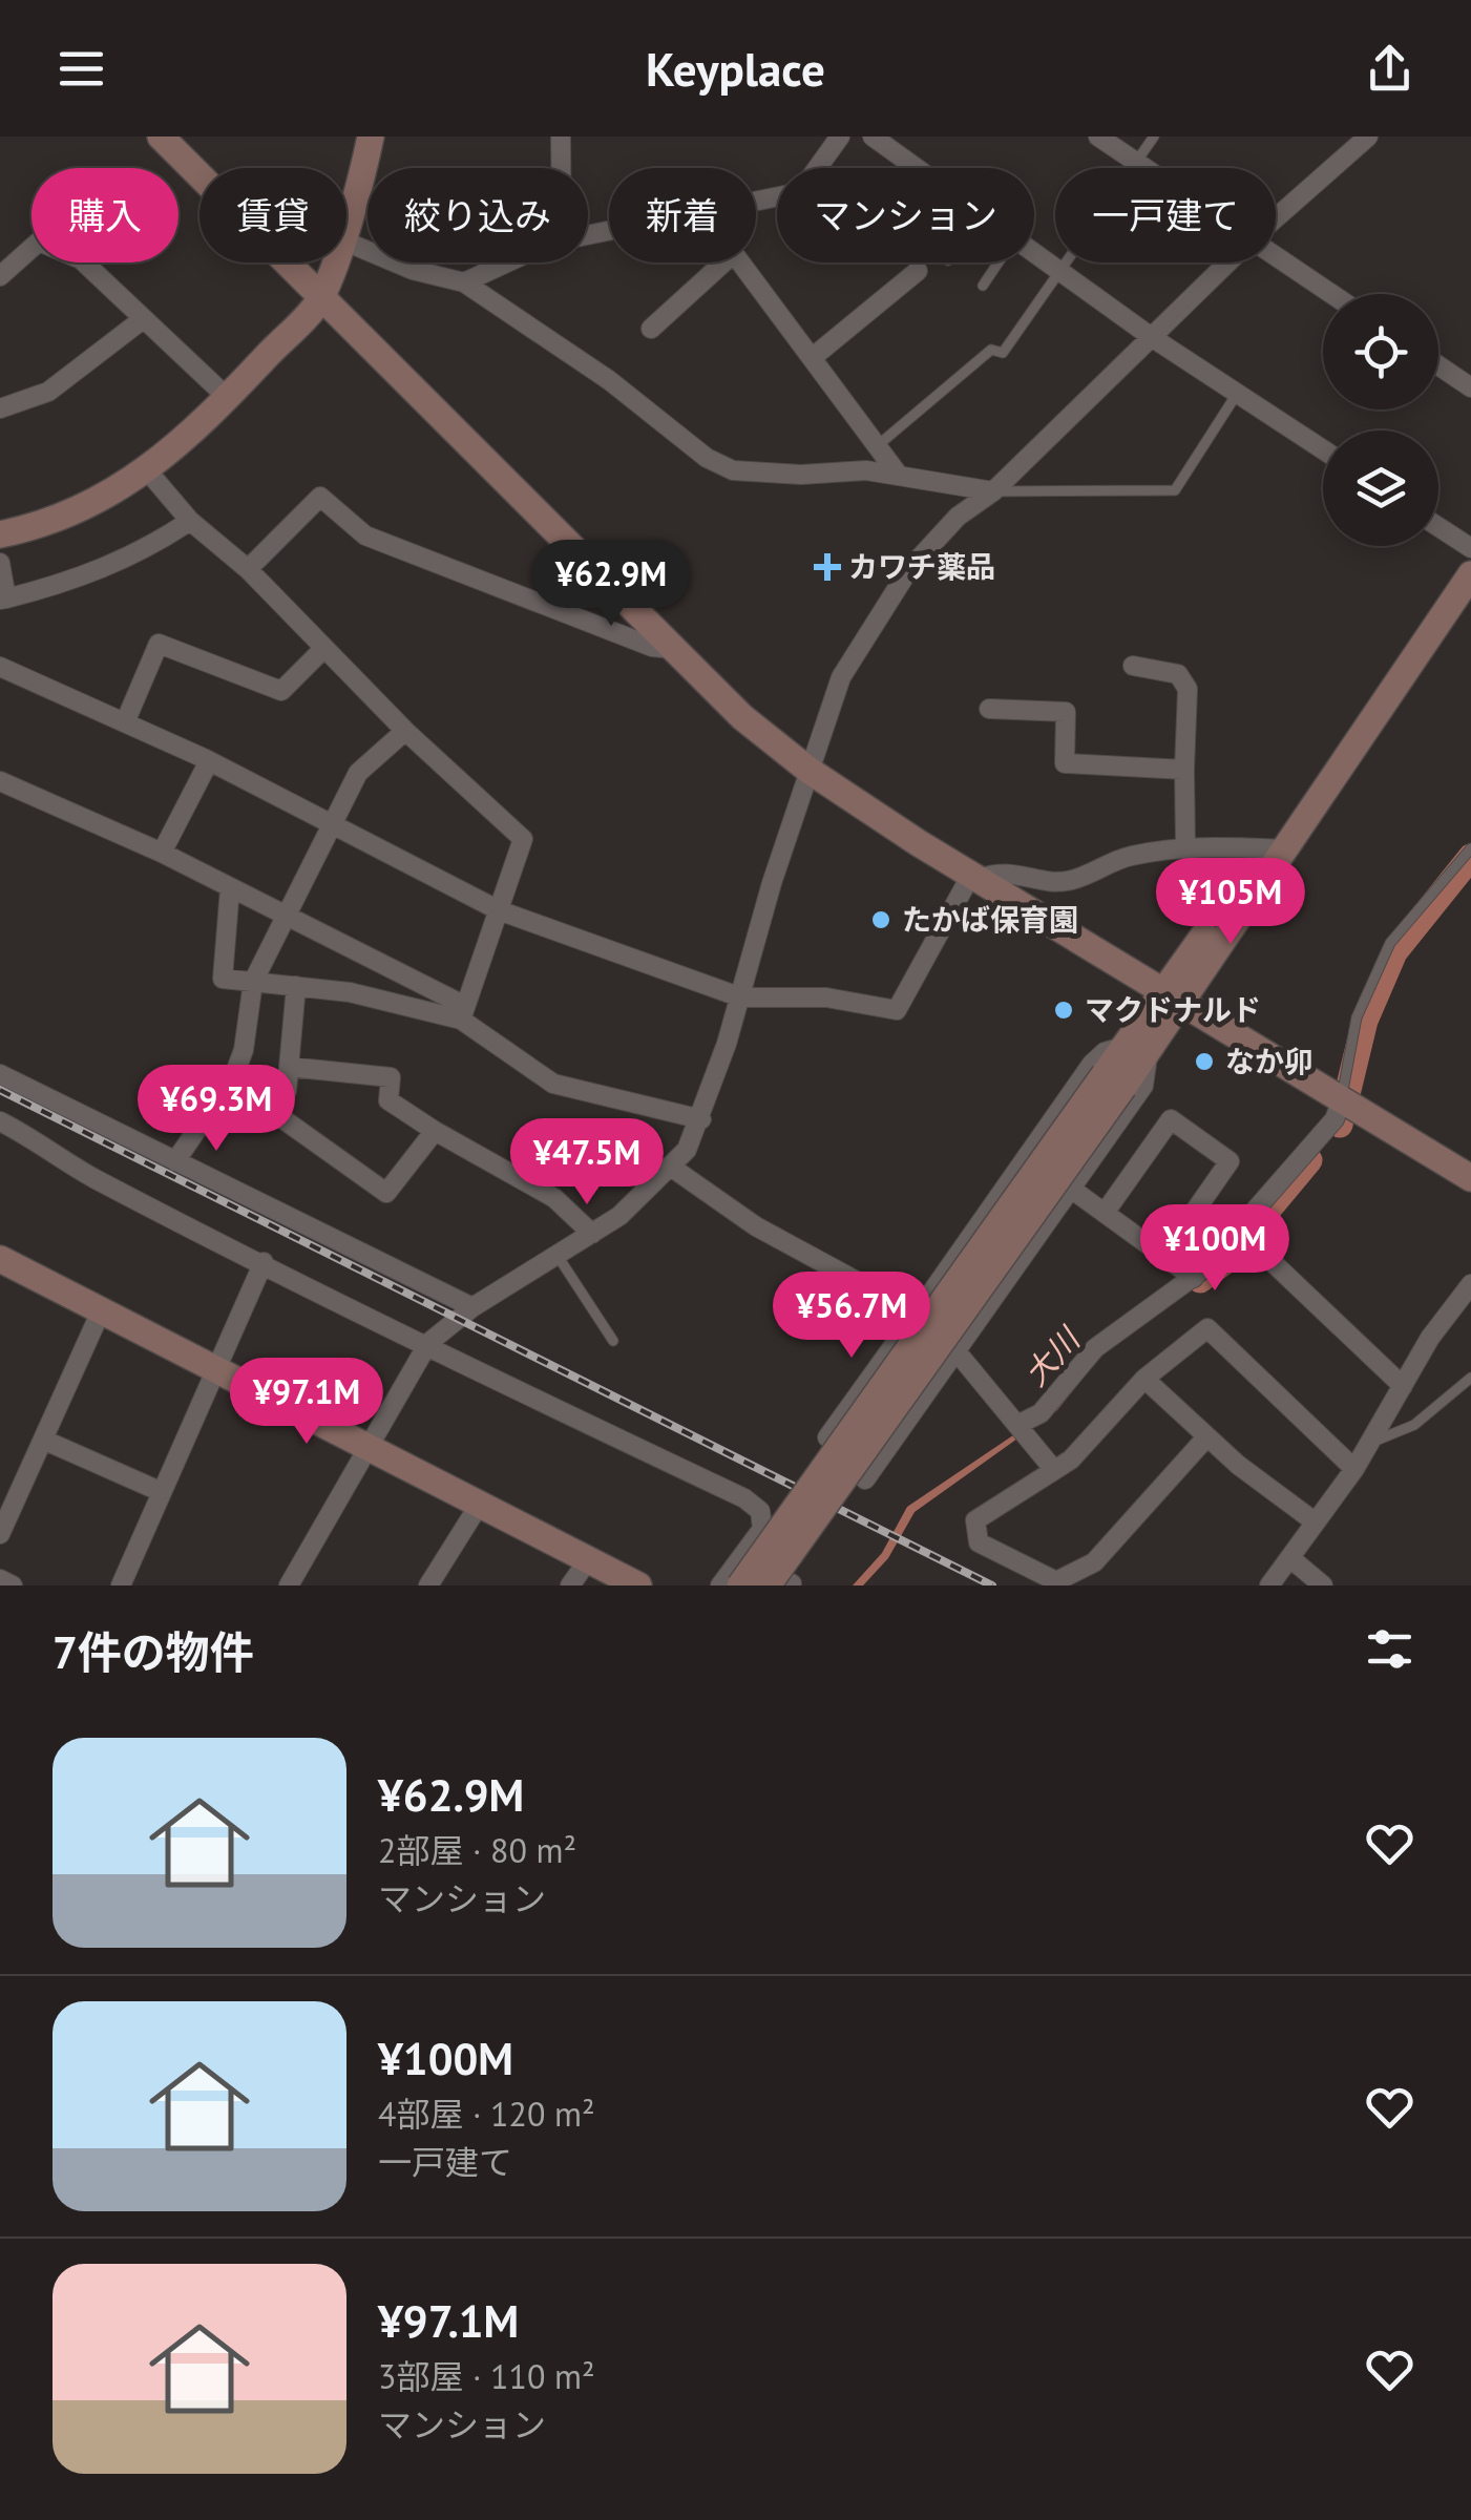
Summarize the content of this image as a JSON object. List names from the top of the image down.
{
  "water": ["大川"],
  "places": {
    "health": ["カワチ薬品"],
    "other": ["たかば保育園", "マクドナルド", "なか卯"]
  },
  "page": {
    "header": "Keyplace",
    "chip": [
      "購入",
      "賃貸",
      "絞り込み",
      "新着",
      "マンション",
      "一戸建て"
    ],
    "price": [
      "¥62.9M",
      "¥105M",
      "¥69.3M",
      "¥47.5M",
      "¥100M",
      "¥56.7M",
      "¥97.1M"
    ],
    "heading": "7件の物件",
    "list": [
      {
        "name": "¥62.9M",
        "note": "2部屋 · 80 m² · マンション"
      },
      {
        "name": "¥100M",
        "note": "4部屋 · 120 m² · 一戸建て"
      },
      {
        "name": "¥97.1M",
        "note": "3部屋 · 110 m² · マンション"
      }
    ]
  }
}
